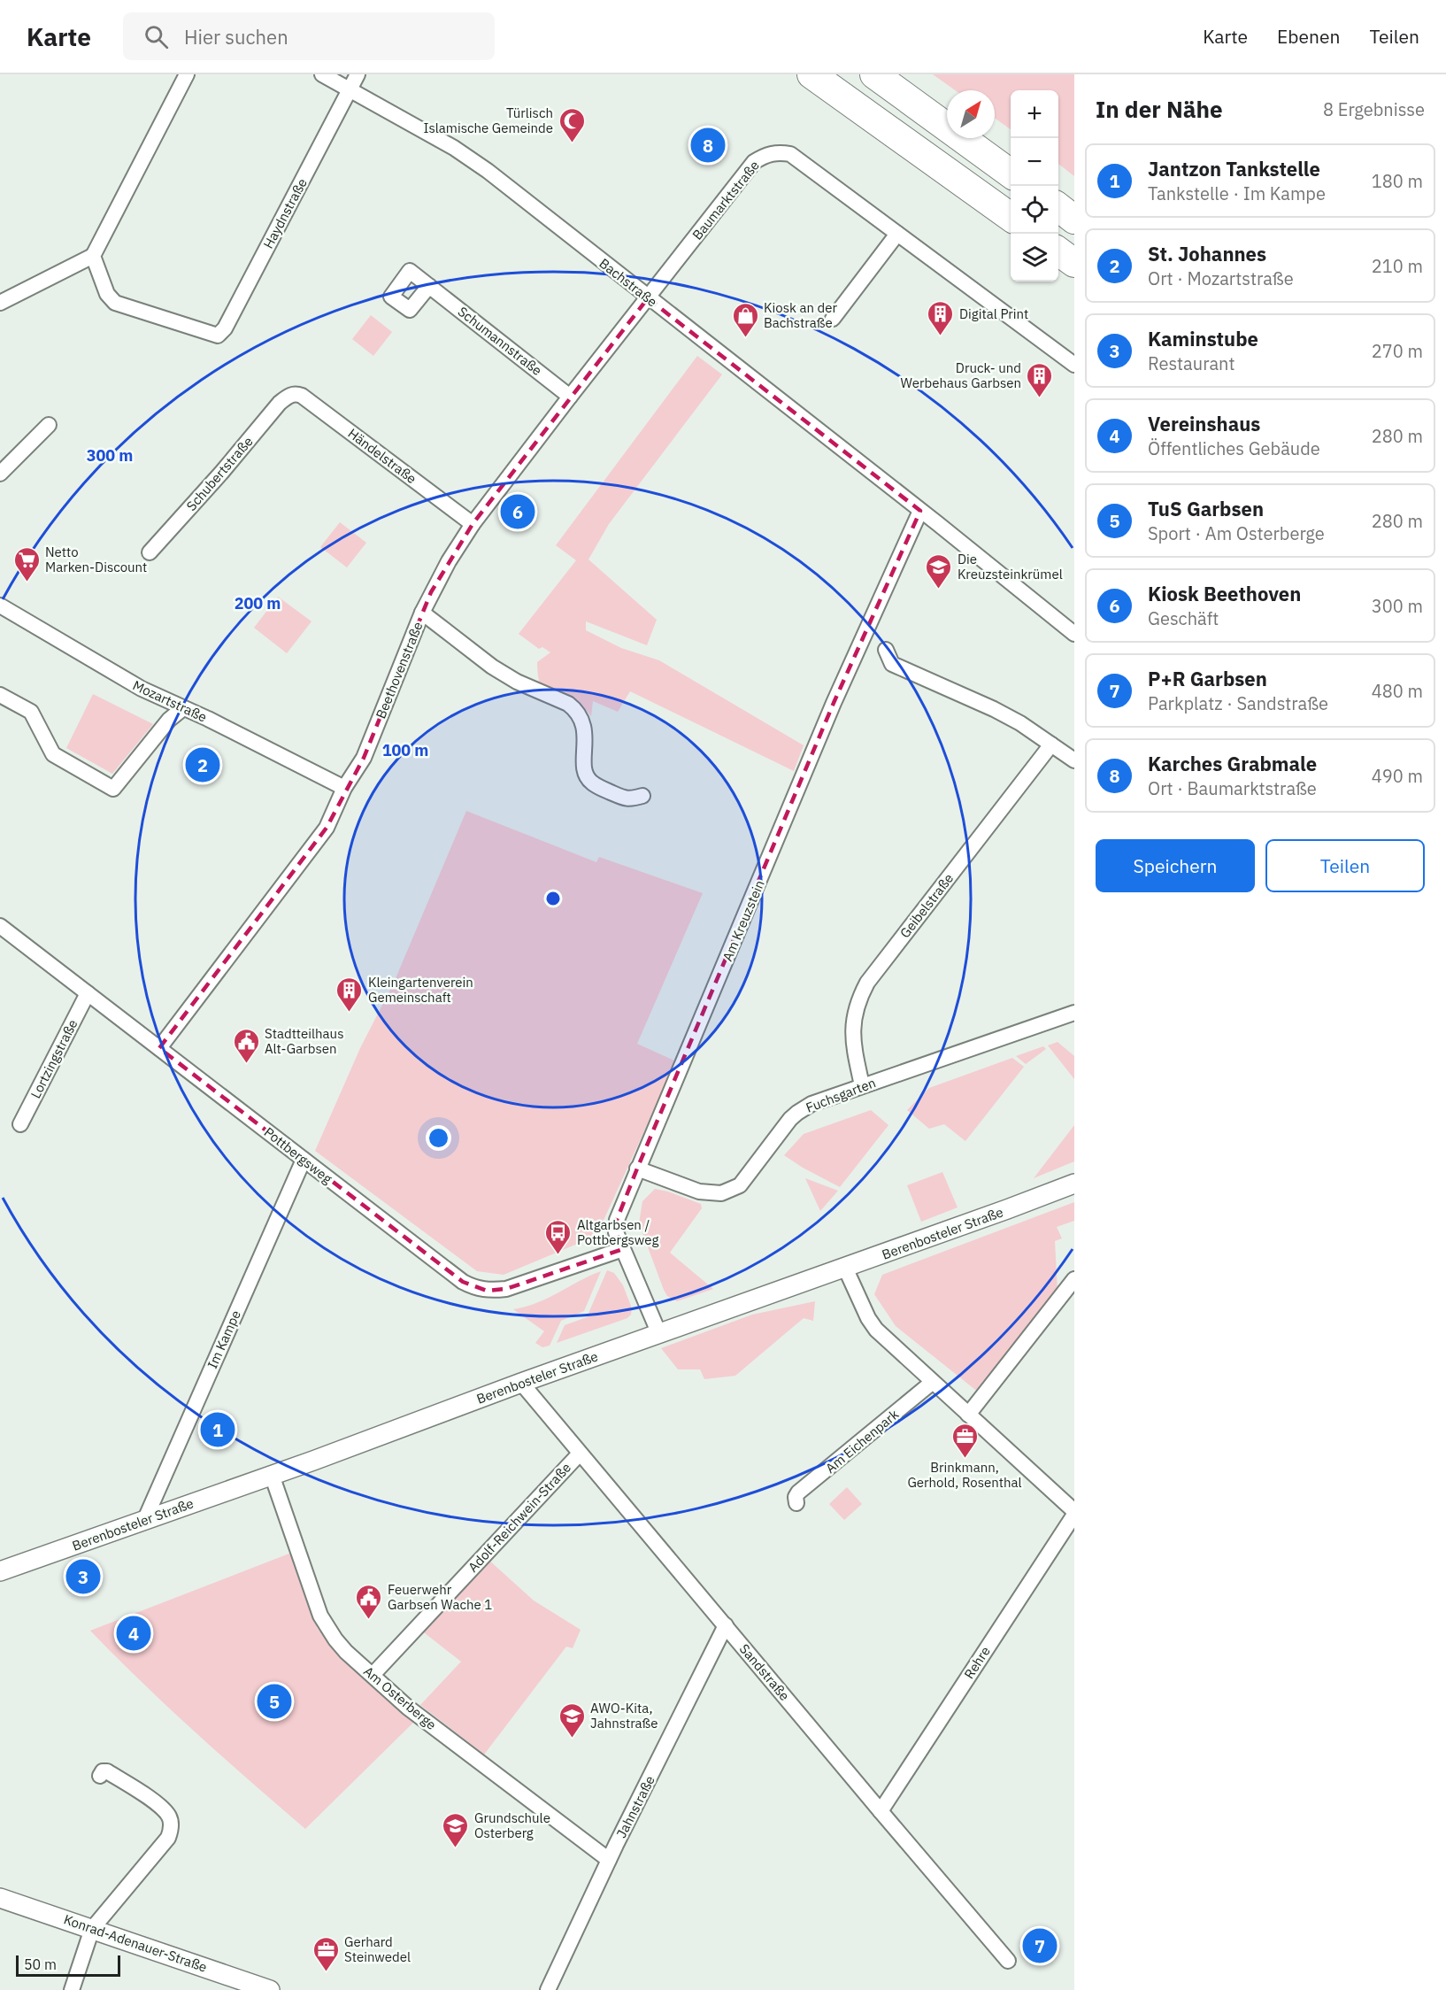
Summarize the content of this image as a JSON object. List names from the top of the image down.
{
  "streets": {
    "street": [
      "Baumarktstraße",
      "Haydnstraße",
      "Bachstraße",
      "Schumannstraße",
      "Händelstraße",
      "Schubertstraße",
      "Beethovenstraße",
      "Mozartstraße",
      "Geibelstraße",
      "Am Kreuzstein",
      "Lortzingstraße",
      "Fuchsgarten",
      "Pottbergsweg",
      "Berenbosteler Straße",
      "Im Kampe",
      "Am Eichenpark",
      "Adolf-Reichwein-Straße",
      "Rehre",
      "Sandstraße",
      "Am Osterberge",
      "Jahnstraße",
      "Konrad-Adenauer-Straße"
    ]
  },
  "crossings": [
    ["Baumarktstraße", "Bachstraße"],
    ["Baumarktstraße", "Beethovenstraße"],
    ["Haydnstraße", "Bachstraße"],
    ["Bachstraße", "Beethovenstraße"],
    ["Bachstraße", "Am Kreuzstein"],
    ["Schumannstraße", "Beethovenstraße"],
    ["Händelstraße", "Schubertstraße"],
    ["Händelstraße", "Beethovenstraße"],
    ["Beethovenstraße", "Mozartstraße"],
    ["Beethovenstraße", "Pottbergsweg"],
    ["Geibelstraße", "Fuchsgarten"],
    ["Am Kreuzstein", "Fuchsgarten"],
    ["Am Kreuzstein", "Pottbergsweg"],
    ["Am Kreuzstein", "Berenbosteler Straße"],
    ["Lortzingstraße", "Pottbergsweg"],
    ["Pottbergsweg", "Im Kampe"],
    ["Berenbosteler Straße", "Im Kampe"],
    ["Berenbosteler Straße", "Sandstraße"],
    ["Berenbosteler Straße", "Am Osterberge"],
    ["Adolf-Reichwein-Straße", "Sandstraße"],
    ["Adolf-Reichwein-Straße", "Am Osterberge"],
    ["Rehre", "Sandstraße"],
    ["Sandstraße", "Jahnstraße"],
    ["Am Osterberge", "Jahnstraße"]
  ],
  "places": {
    "mosque": ["Türlisch Islamische Gemeinde"],
    "building": ["Digital Print", "Druck- und Werbehaus Garbsen", "Kleingartenverein Gemeinschaft"],
    "shop": ["Kiosk an der Bachstraße"],
    "supermarket": ["Netto Marken-Discount"],
    "school or university": ["Die Kreuzsteinkrümel", "AWO-Kita, Jahnstraße", "Grundschule Osterberg"],
    "public building": ["Stadtteilhaus Alt-Garbsen", "Feuerwehr Garbsen Wache 1"],
    "bus stop": ["Altgarbsen / Pottbergsweg"],
    "office": ["Brinkmann, Gerhold, Rosenthal", "Gerhard Steinwedel"]
  },
  "scale_bar": "50 m",
  "north": "top right",
  "page": {
    "header": "Karte",
    "search": "Hier suchen",
    "nav": ["Karte", "Ebenen", "Teilen"],
    "heading": ["In der Nähe", "8 Ergebnisse"],
    "map_buttons": ["+", "−"],
    "pins": [
      "8",
      "6",
      "2",
      "1",
      "3",
      "4",
      "5",
      "7"
    ],
    "list": [
      {
        "mark": "1",
        "name": "Jantzon Tankstelle",
        "note": "Tankstelle · Im Kampe",
        "value": "180 m"
      },
      {
        "mark": "2",
        "name": "St. Johannes",
        "note": "Ort · Mozartstraße",
        "value": "210 m"
      },
      {
        "mark": "3",
        "name": "Kaminstube",
        "note": "Restaurant",
        "value": "270 m"
      },
      {
        "mark": "4",
        "name": "Vereinshaus",
        "note": "Öffentliches Gebäude",
        "value": "280 m"
      },
      {
        "mark": "5",
        "name": "TuS Garbsen",
        "note": "Sport · Am Osterberge",
        "value": "280 m"
      },
      {
        "mark": "6",
        "name": "Kiosk Beethoven",
        "note": "Geschäft",
        "value": "300 m"
      },
      {
        "mark": "7",
        "name": "P+R Garbsen",
        "note": "Parkplatz · Sandstraße",
        "value": "480 m"
      },
      {
        "mark": "8",
        "name": "Karches Grabmale",
        "note": "Ort · Baumarktstraße",
        "value": "490 m"
      }
    ],
    "buttons": ["Speichern", "Teilen"],
    "scale": "50 m"
  },
  "rings": ["300 m", "200 m", "100 m"]
}
